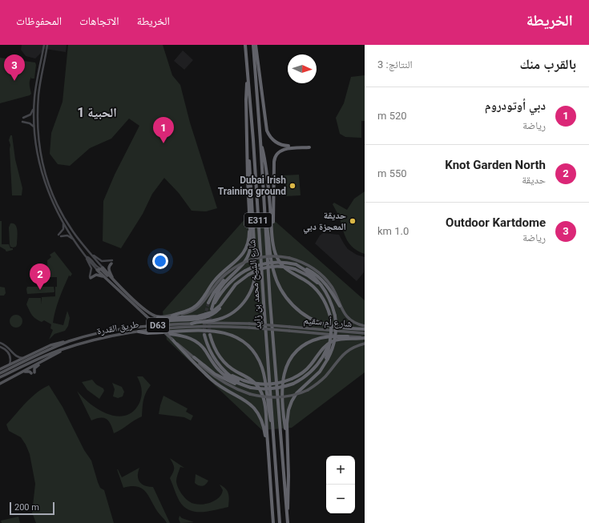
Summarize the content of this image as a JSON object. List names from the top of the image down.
{
  "streets": {
    "highway": ["E311", "شارع الشيخ محمد بن زايد"],
    "main road": ["شارع أم سقيم", "D63", "طريق القدرة"]
  },
  "crossings": [
    ["شارع أم سقيم", "D63"],
    ["D63", "طريق القدرة"]
  ],
  "districts": ["الحبية 1"],
  "places": ["Dubai Irish Training ground", "حديقة المعجزة دبي"],
  "scale_bar": "200 m",
  "north": "right",
  "page": {
    "header": "الخريطة",
    "nav": ["الخريطة", "الاتجاهات", "المحفوظات"],
    "heading": ["بالقرب منك", "النتائج: 3"],
    "pins": ["3", "1", "2"],
    "list": [
      {
        "mark": "1",
        "name": "دبي أوتودروم",
        "note": "رياضة",
        "value": "520 m"
      },
      {
        "mark": "2",
        "name": "Knot Garden North",
        "note": "حديقة",
        "value": "550 m"
      },
      {
        "mark": "3",
        "name": "Outdoor Kartdome",
        "note": "رياضة",
        "value": "1.0 km"
      }
    ],
    "map_buttons": ["+", "−"],
    "scale": "200 m"
  }
}
